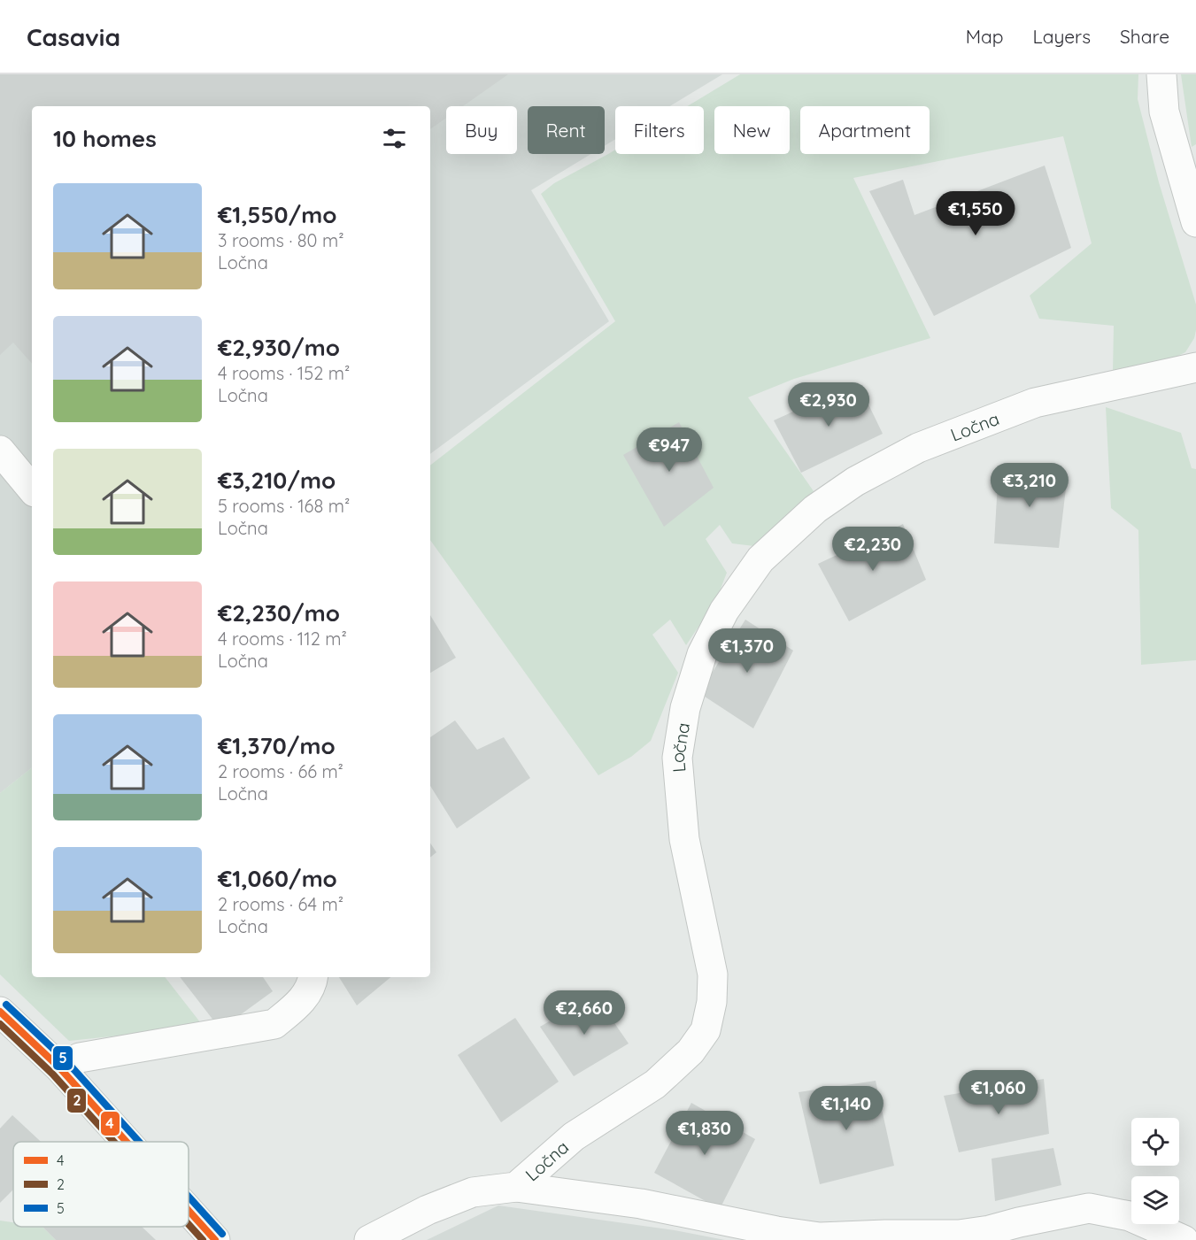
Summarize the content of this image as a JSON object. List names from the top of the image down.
{
  "streets": {
    "street": ["Ločna"]
  },
  "lines": ["transit line 5", "transit line 4", "transit line 2"],
  "legend": ["4", "2", "5"],
  "page": {
    "header": "Casavia",
    "nav": ["Map", "Layers", "Share"],
    "chip": [
      "Buy",
      "Rent",
      "Filters",
      "New",
      "Apartment"
    ],
    "heading": "10 homes",
    "list": [
      {
        "name": "€1,550/mo",
        "note": "3 rooms · 80 m² · Ločna"
      },
      {
        "name": "€2,930/mo",
        "note": "4 rooms · 152 m² · Ločna"
      },
      {
        "name": "€3,210/mo",
        "note": "5 rooms · 168 m² · Ločna"
      },
      {
        "name": "€2,230/mo",
        "note": "4 rooms · 112 m² · Ločna"
      },
      {
        "name": "€1,370/mo",
        "note": "2 rooms · 66 m² · Ločna"
      },
      {
        "name": "€1,060/mo",
        "note": "2 rooms · 64 m² · Ločna"
      }
    ],
    "price": [
      "€1,550",
      "€2,930",
      "€947",
      "€3,210",
      "€2,230",
      "€1,370",
      "€2,660",
      "€1,060",
      "€1,140",
      "€1,830"
    ]
  }
}
